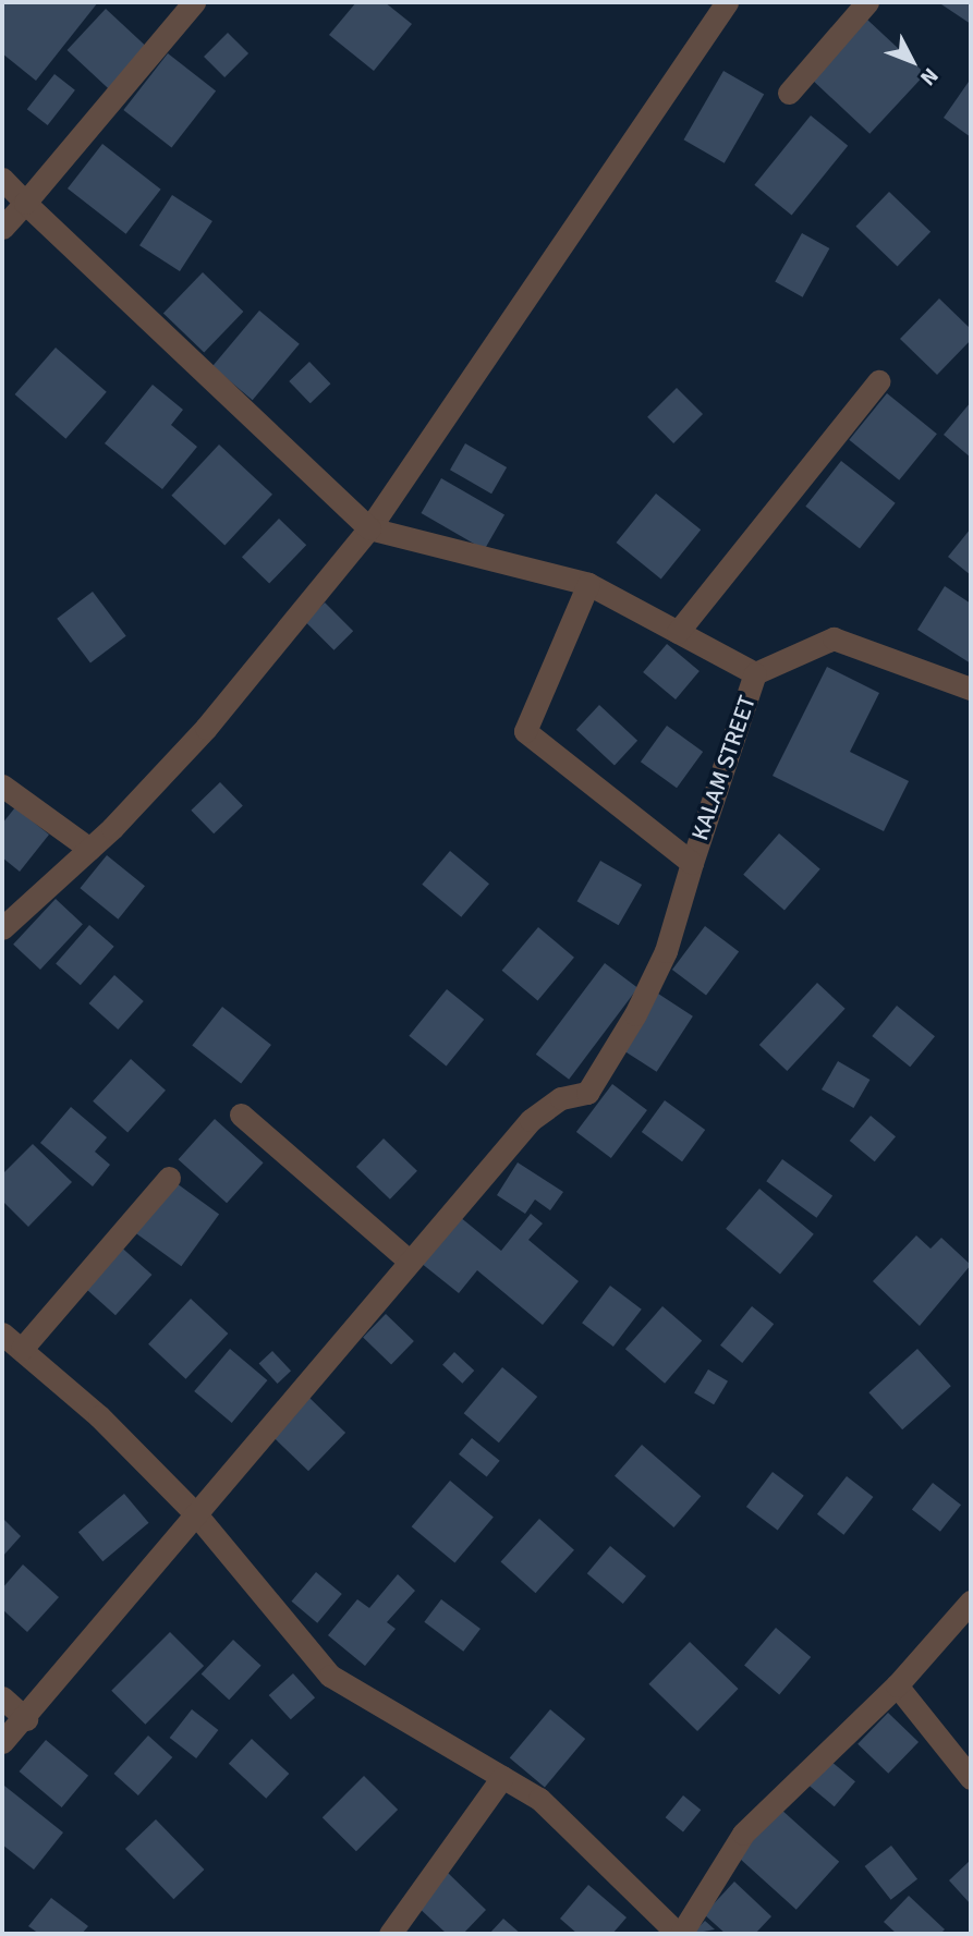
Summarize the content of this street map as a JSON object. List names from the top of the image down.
{
  "streets": {
    "street": ["KALAM STREET"]
  },
  "north": "bottom right"
}
